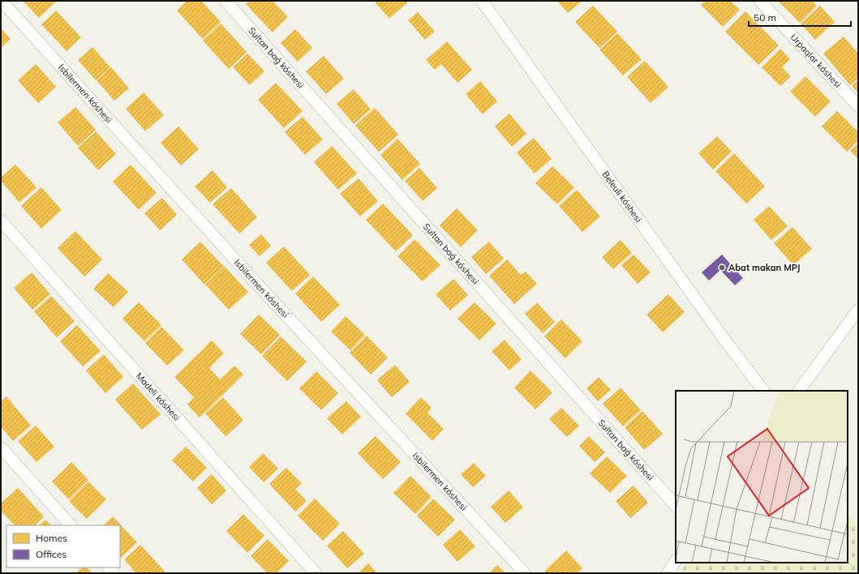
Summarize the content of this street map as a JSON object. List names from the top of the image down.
{
  "streets": {
    "street": [
      "Sultan baǵ kóshesi",
      "Urpaqlar kóshesi",
      "Isbilermen kóshesi",
      "Beleuli kóshesi",
      "Madeli kóshesi"
    ]
  },
  "places": ["Abat makan MPJ"],
  "legend": ["Homes", "Offices"],
  "scale_bar": "50 m"
}
